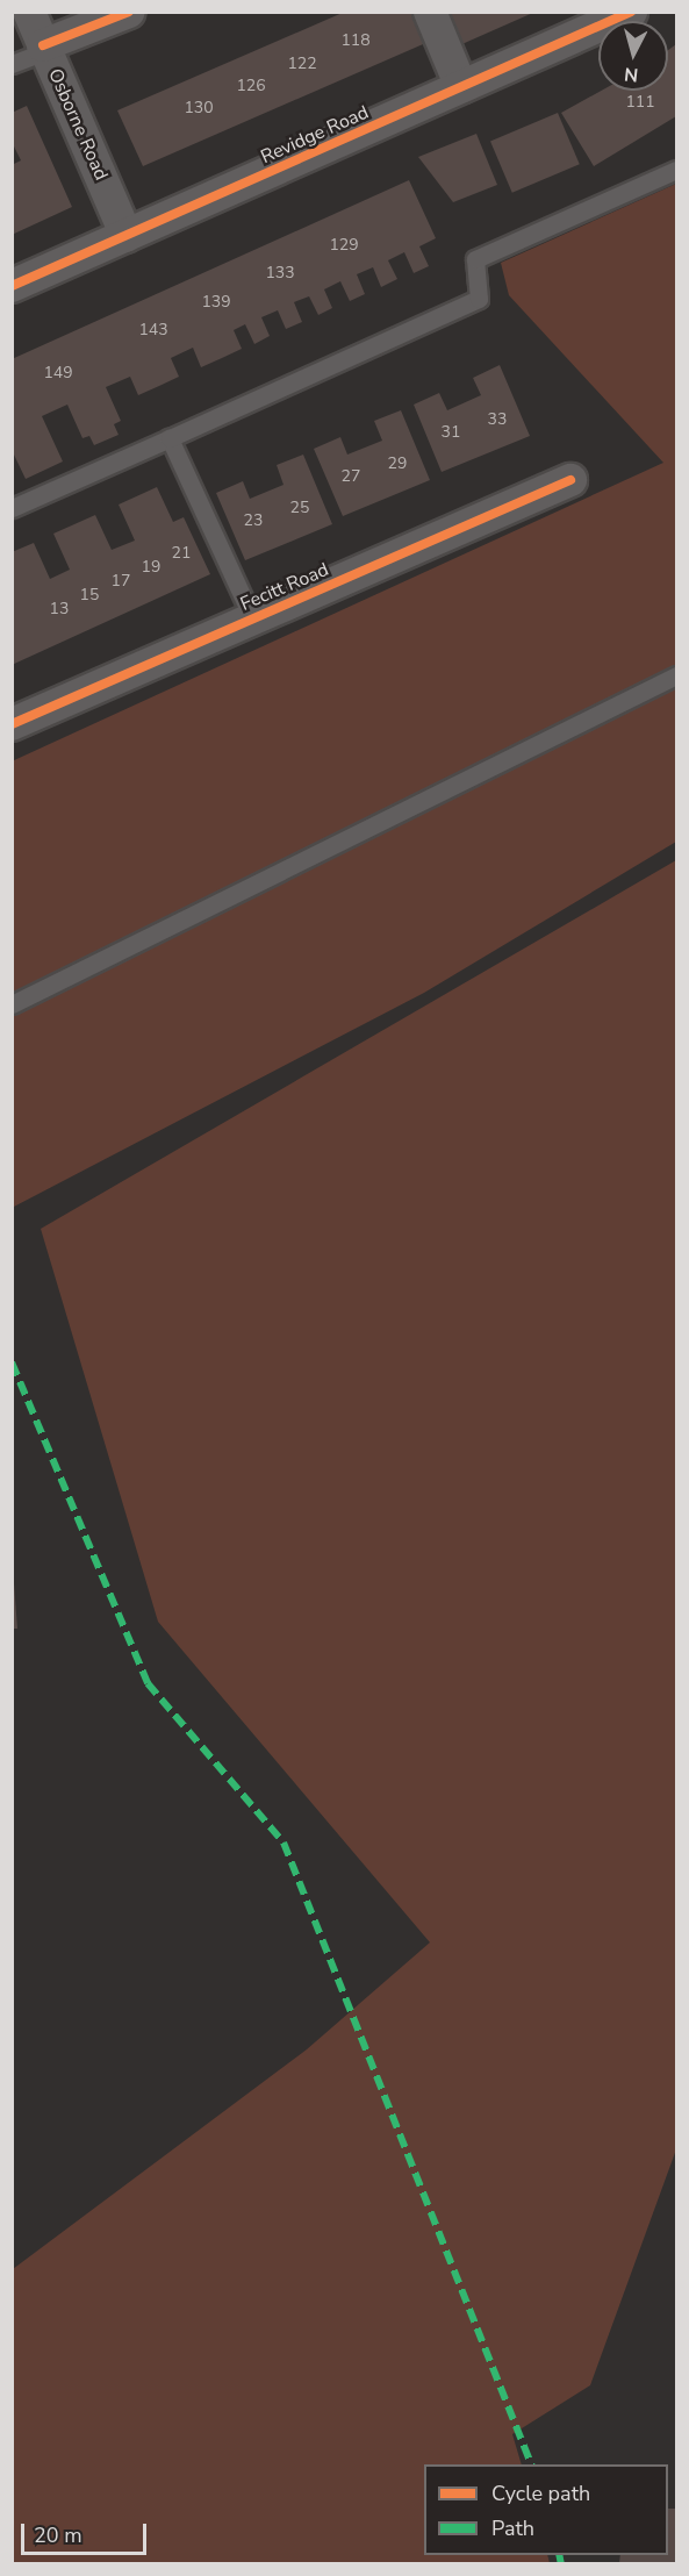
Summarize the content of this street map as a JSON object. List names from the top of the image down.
{
  "streets": {
    "street": ["Osborne Road", "Revidge Road", "Fecitt Road"]
  },
  "crossings": [
    ["Osborne Road", "Revidge Road"]
  ],
  "house_numbers": [
    "118",
    "122",
    "126",
    "111",
    "130",
    "129",
    "133",
    "139",
    "143",
    "149",
    "33",
    "31",
    "29",
    "27",
    "25",
    "23",
    "21",
    "19",
    "17",
    "15",
    "13"
  ],
  "legend": ["Cycle path", "Path"],
  "scale_bar": "20 m",
  "north": "bottom"
}
